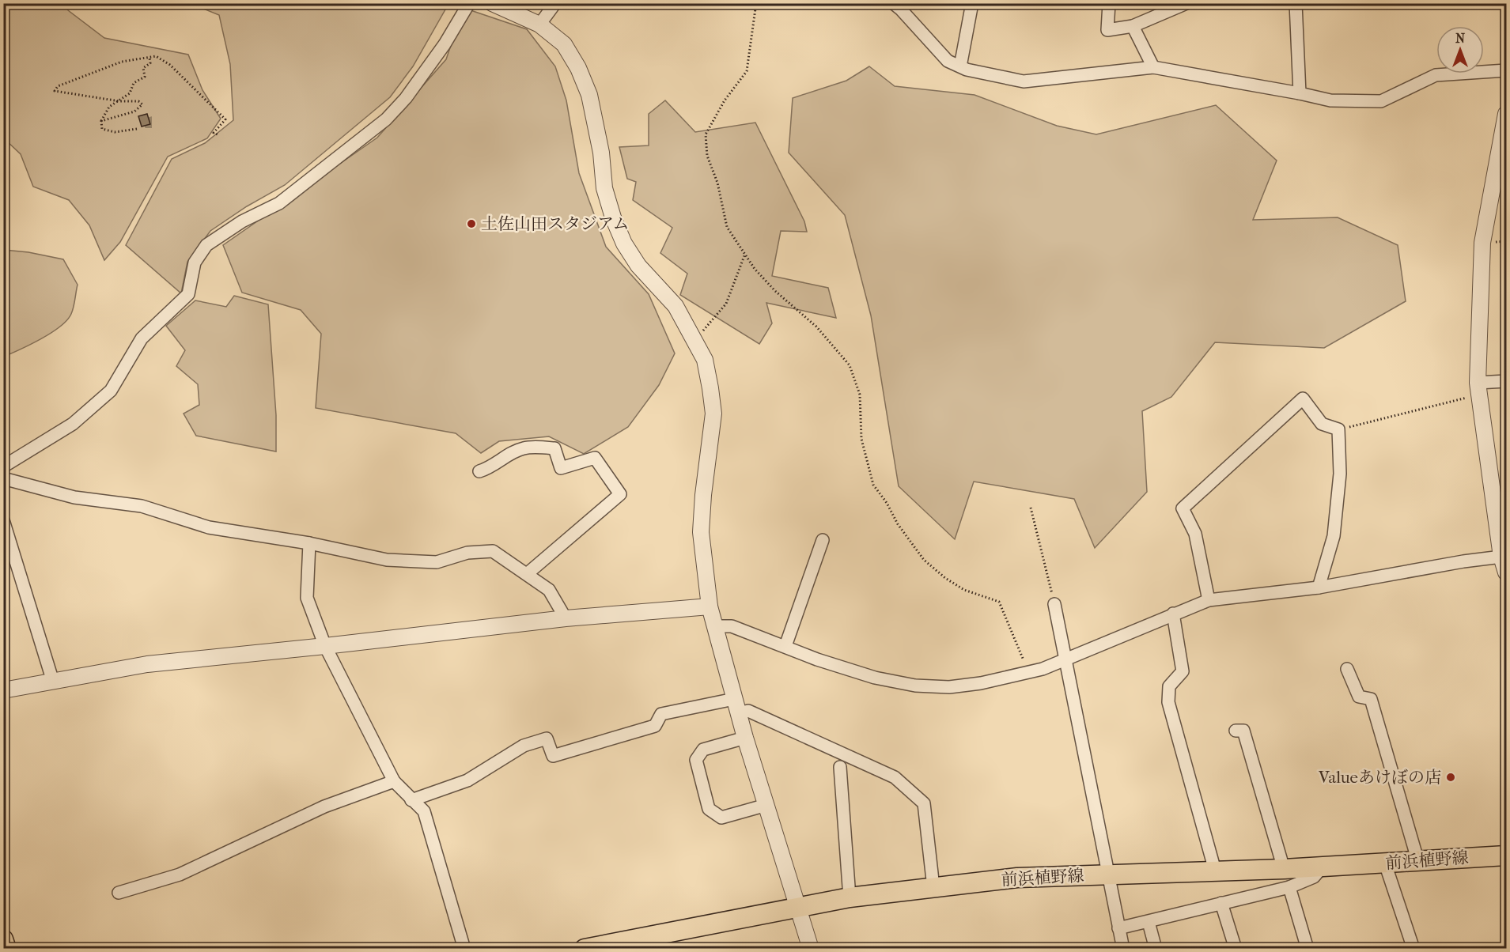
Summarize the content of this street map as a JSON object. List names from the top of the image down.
{
  "streets": {
    "main road": ["前浜植野線"]
  },
  "places": ["土佐山田スタジアム", "Valueあけぼの店"],
  "north": "top"
}
